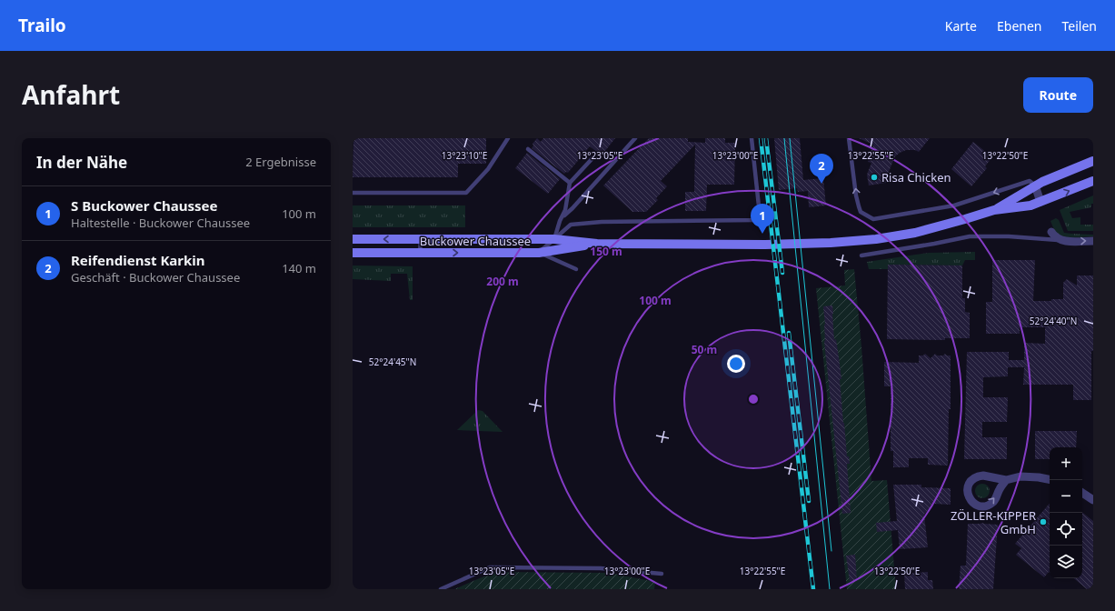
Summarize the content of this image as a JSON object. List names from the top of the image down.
{
  "streets": {
    "main road": ["Buckower Chaussee"]
  },
  "places": ["Risa Chicken", "ZÖLLER-KIPPER GmbH"],
  "page": {
    "header": "Trailo",
    "nav": ["Karte", "Ebenen", "Teilen"],
    "title": "Anfahrt",
    "buttons": "Route",
    "heading": ["In der Nähe", "2 Ergebnisse"],
    "pins": ["2", "1"],
    "list": [
      {
        "mark": "1",
        "name": "S Buckower Chaussee",
        "note": "Haltestelle · Buckower Chaussee",
        "value": "100 m"
      },
      {
        "mark": "2",
        "name": "Reifendienst Karkin",
        "note": "Geschäft · Buckower Chaussee",
        "value": "140 m"
      }
    ],
    "map_buttons": ["+", "−"]
  },
  "coordinates": [
    "13°23'10\"E",
    "13°23'05\"E",
    "13°23'00\"E",
    "13°22'55\"E",
    "13°22'50\"E",
    "52°24'40\"N",
    "52°24'45\"N"
  ],
  "rings": [
    "150 m",
    "200 m",
    "100 m",
    "50 m"
  ]
}
